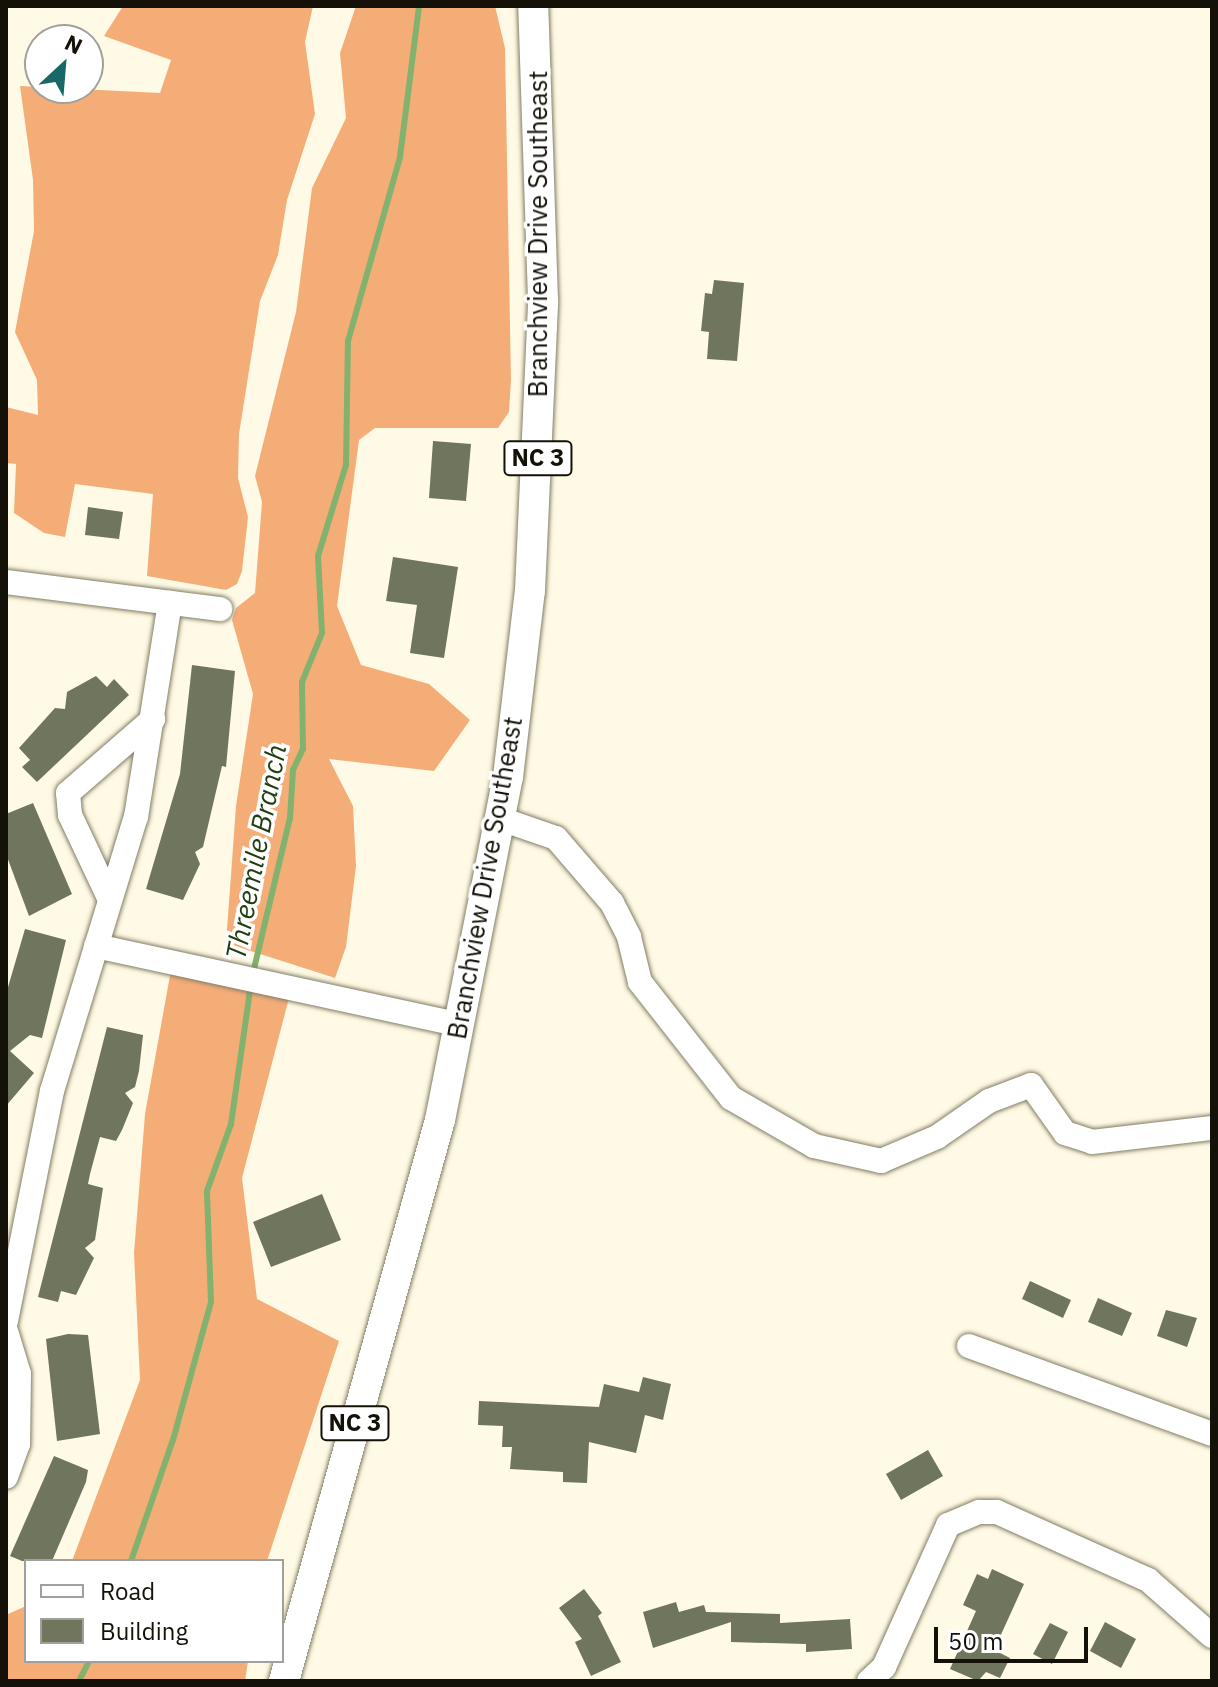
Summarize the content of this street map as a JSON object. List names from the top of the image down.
{
  "streets": {
    "main road": ["Branchview Drive Southeast", "NC 3"]
  },
  "water": ["Threemile Branch"],
  "legend": ["Road", "Building"],
  "scale_bar": "50 m",
  "north": "top right"
}
